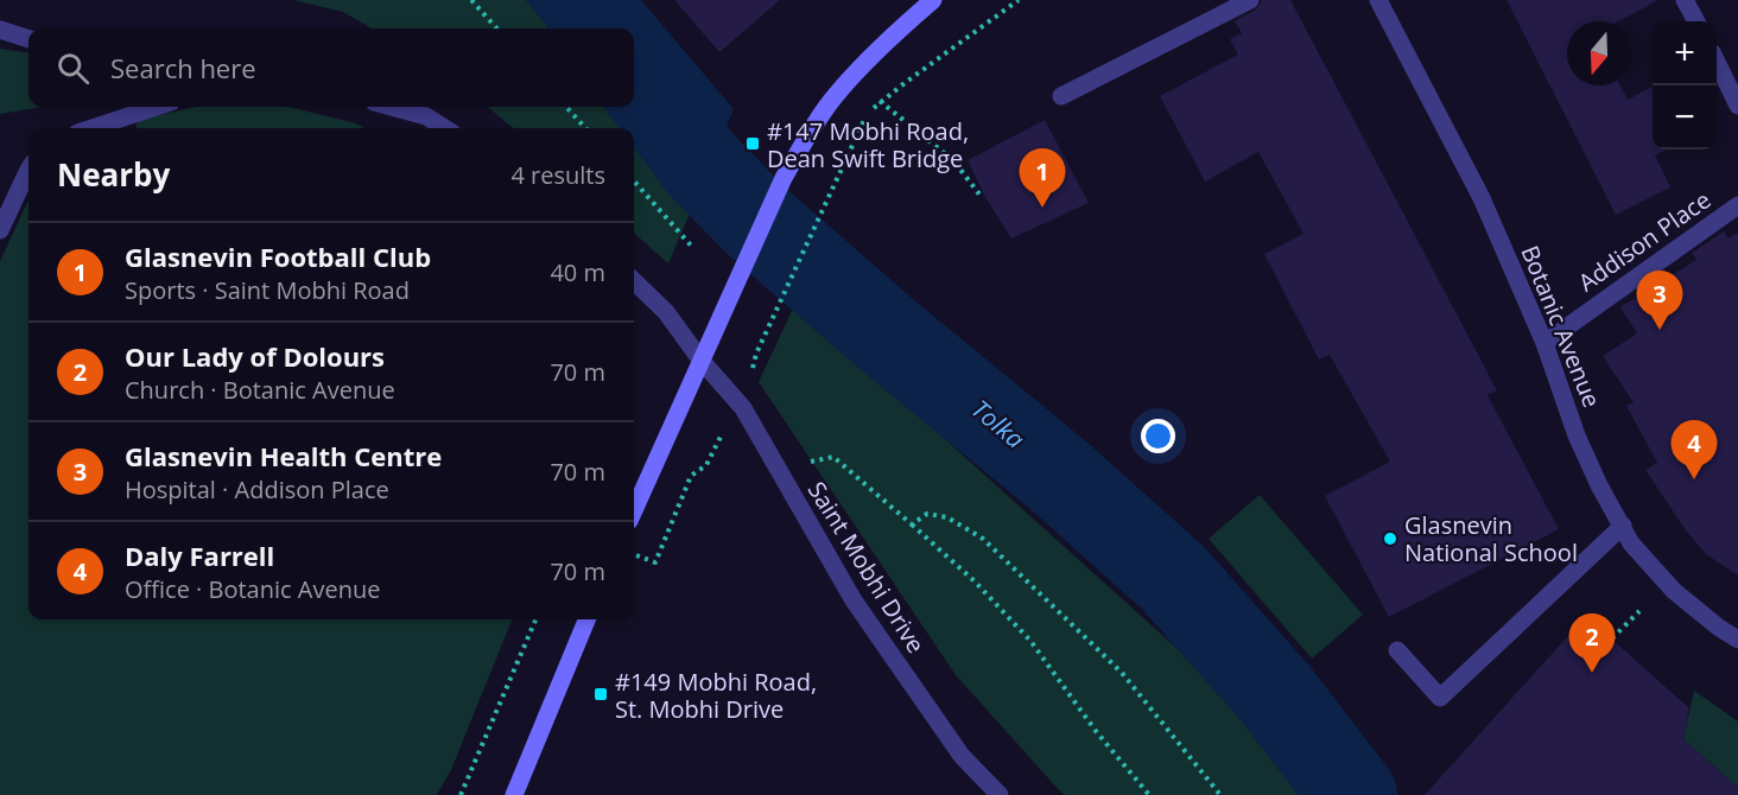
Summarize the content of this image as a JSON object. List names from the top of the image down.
{
  "streets": {
    "street": ["Addison Place", "Botanic Avenue", "Saint Mobhi Drive"]
  },
  "crossings": [
    ["Addison Place", "Botanic Avenue"]
  ],
  "water": ["Tolka"],
  "places": {
    "transit": ["#147 Mobhi Road, Dean Swift Bridge", "#149 Mobhi Road, St. Mobhi Drive"],
    "other": ["Glasnevin National School"]
  },
  "north": "bottom",
  "page": {
    "map_buttons": ["+", "−"],
    "search": "Search here",
    "heading": ["Nearby", "4 results"],
    "pins": [
      "1",
      "3",
      "4",
      "2"
    ],
    "list": [
      {
        "mark": "1",
        "name": "Glasnevin Football Club",
        "note": "Sports · Saint Mobhi Road",
        "value": "40 m"
      },
      {
        "mark": "2",
        "name": "Our Lady of Dolours",
        "note": "Church · Botanic Avenue",
        "value": "70 m"
      },
      {
        "mark": "3",
        "name": "Glasnevin Health Centre",
        "note": "Hospital · Addison Place",
        "value": "70 m"
      },
      {
        "mark": "4",
        "name": "Daly Farrell",
        "note": "Office · Botanic Avenue",
        "value": "70 m"
      }
    ]
  }
}
